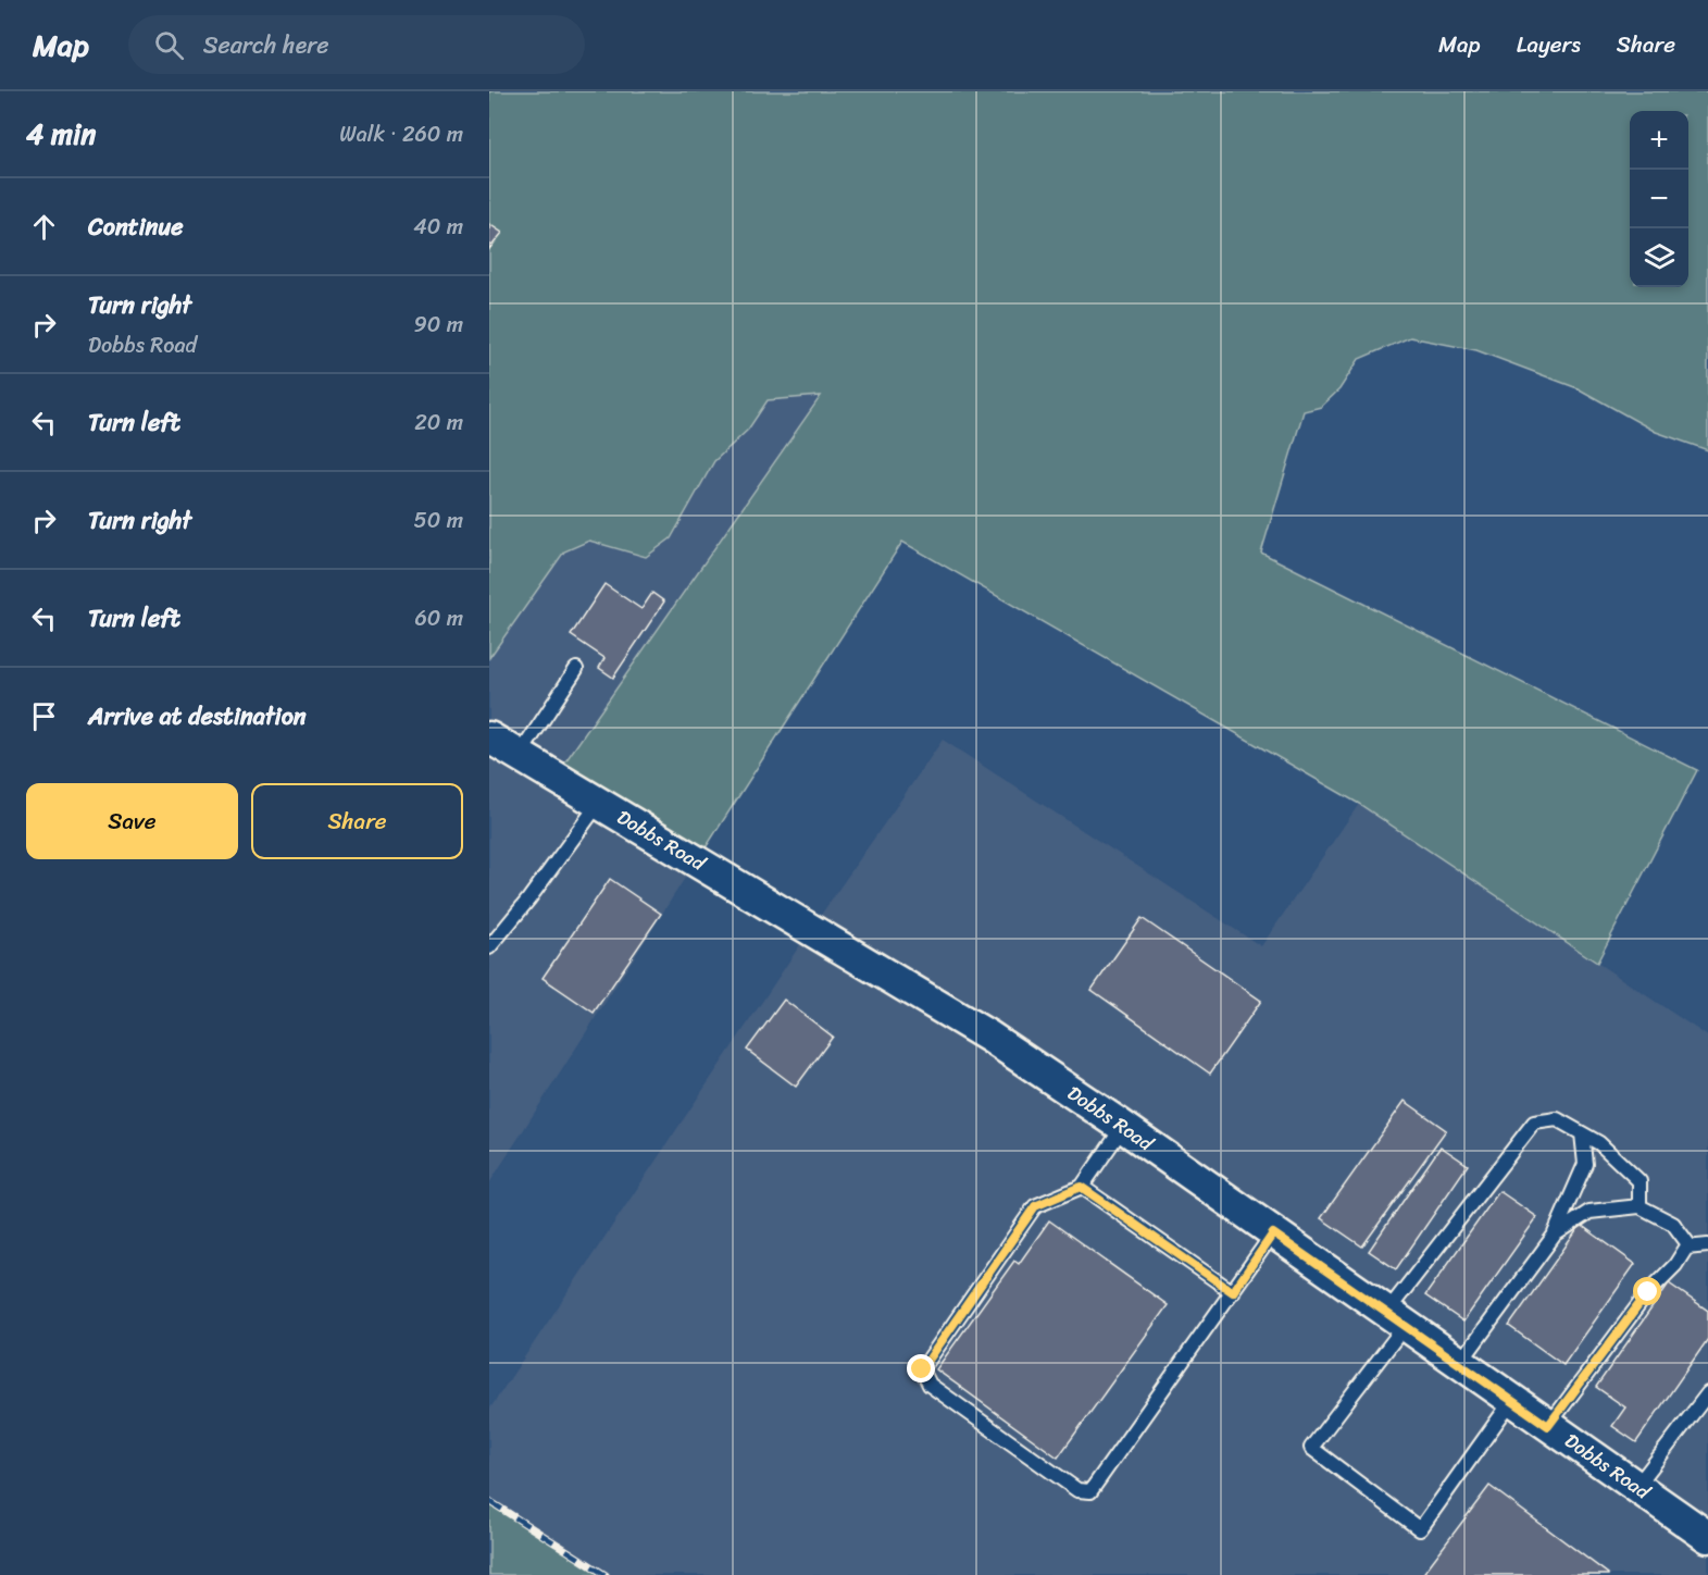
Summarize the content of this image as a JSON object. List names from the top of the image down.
{
  "streets": {
    "street": ["Dobbs Road"]
  },
  "page": {
    "header": "Map",
    "search": "Search here",
    "nav": ["Map", "Layers", "Share"],
    "heading": ["4 min", "Walk · 260 m"],
    "map_buttons": ["+", "−"],
    "list": [
      ["Continue", "40 m"],
      ["Turn right", "Dobbs Road", "90 m"],
      ["Turn left", "20 m"],
      ["Turn right", "50 m"],
      ["Turn left", "60 m"],
      "Arrive at destination"
    ],
    "buttons": ["Save", "Share"]
  }
}
